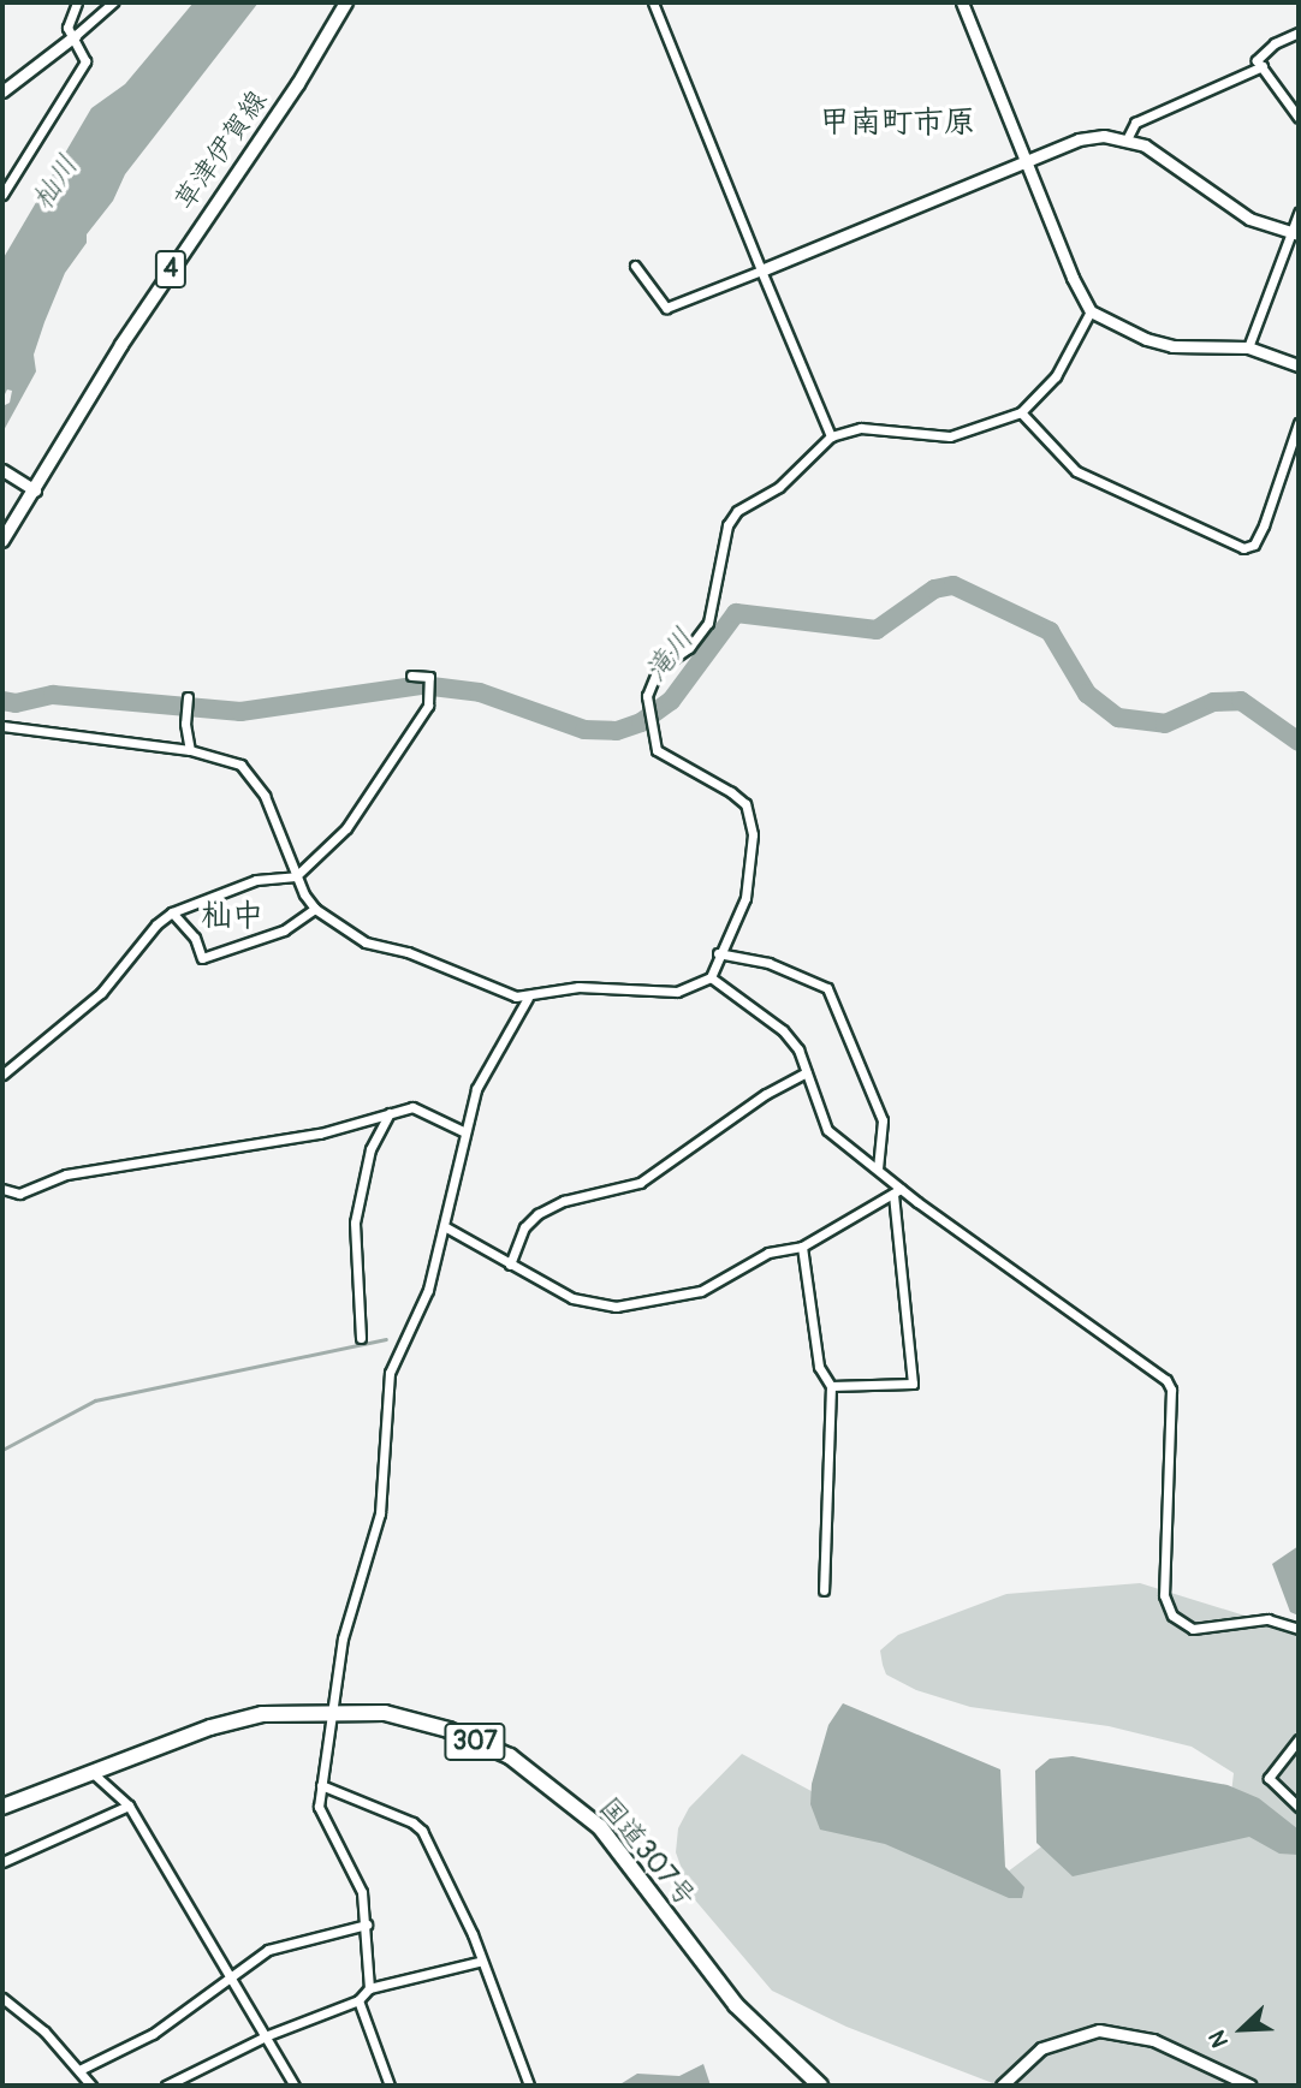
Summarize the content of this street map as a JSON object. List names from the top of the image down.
{
  "streets": {
    "highway": ["307", "国道307号"],
    "main road": ["草津伊賀線", "4"]
  },
  "districts": ["甲南町市原", "杣中"],
  "water": ["杣川", "滝川"],
  "north": "bottom left"
}
